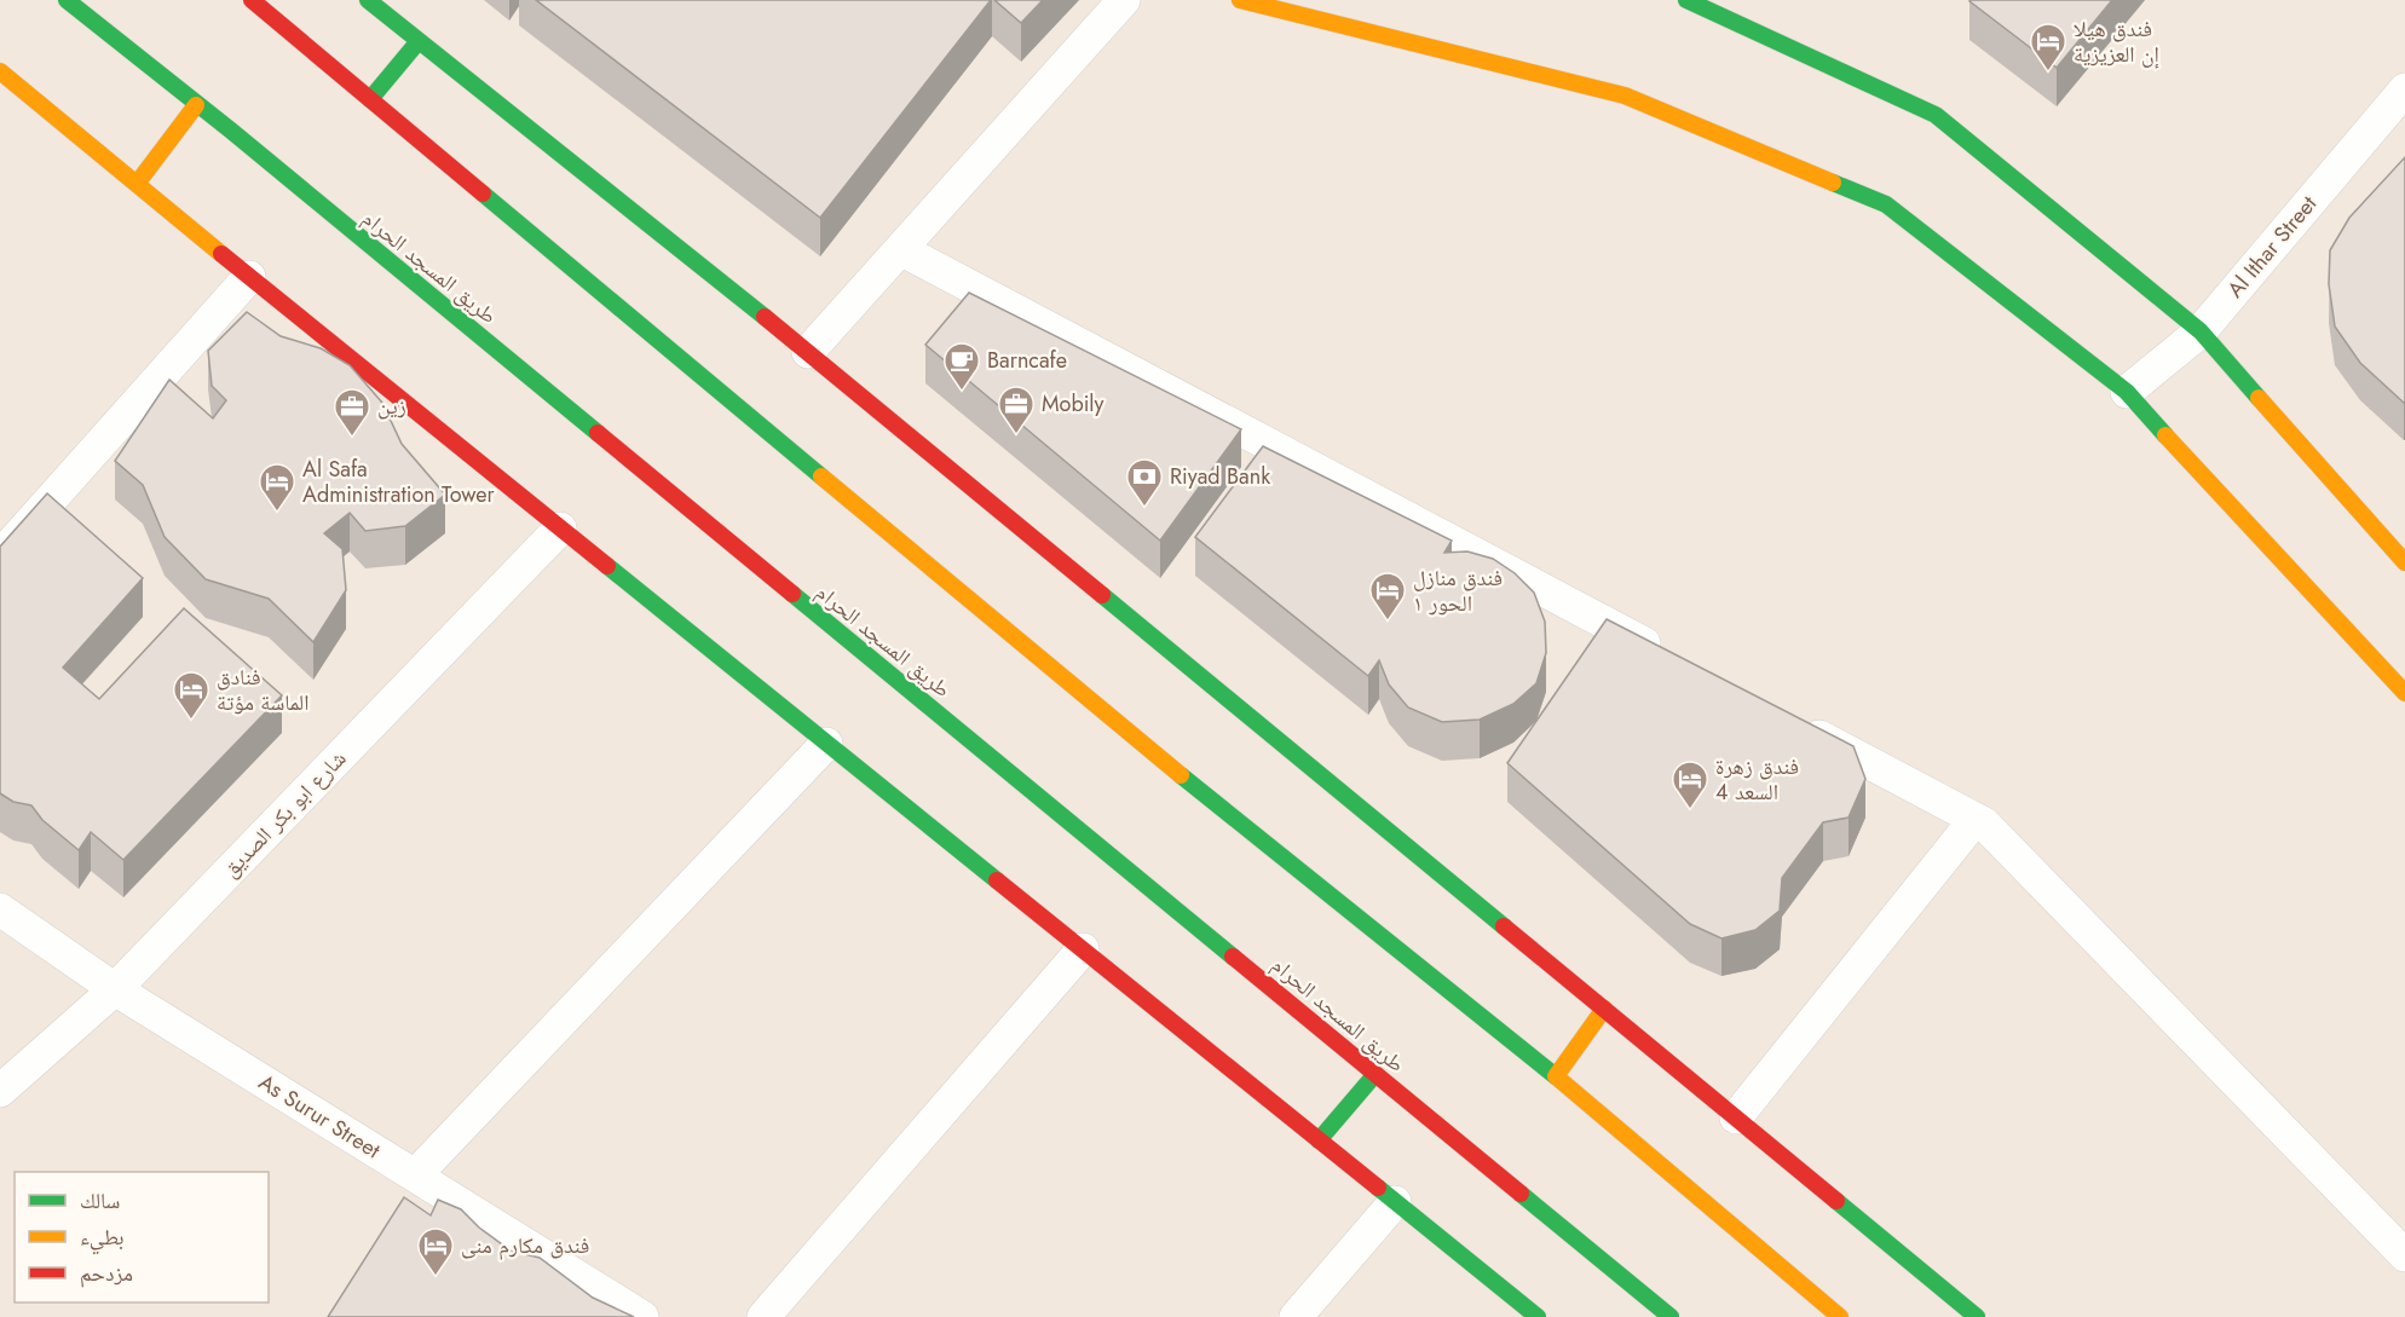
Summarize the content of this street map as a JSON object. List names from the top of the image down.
{
  "streets": {
    "street": [
      "Al Ithar Street",
      "طريق المسجد الحرام",
      "شارع ابو بكر الصديق",
      "As Surur Street"
    ]
  },
  "crossings": [
    ["شارع ابو بكر الصديق", "As Surur Street"]
  ],
  "places": {
    "hotel": [
      "فندق هيلا إن العزيزية",
      "Al Safa Administration Tower",
      "فندق منازل الحور ١",
      "فنادق الماسة مؤتة",
      "فندق زهرة السعد 4",
      "فندق مكارم منى"
    ],
    "cafe": ["Barncafe"],
    "office": ["Mobily", "زين"],
    "bank": ["Riyad Bank"]
  },
  "legend": ["سالك", "بطيء", "مزدحم"]
}
